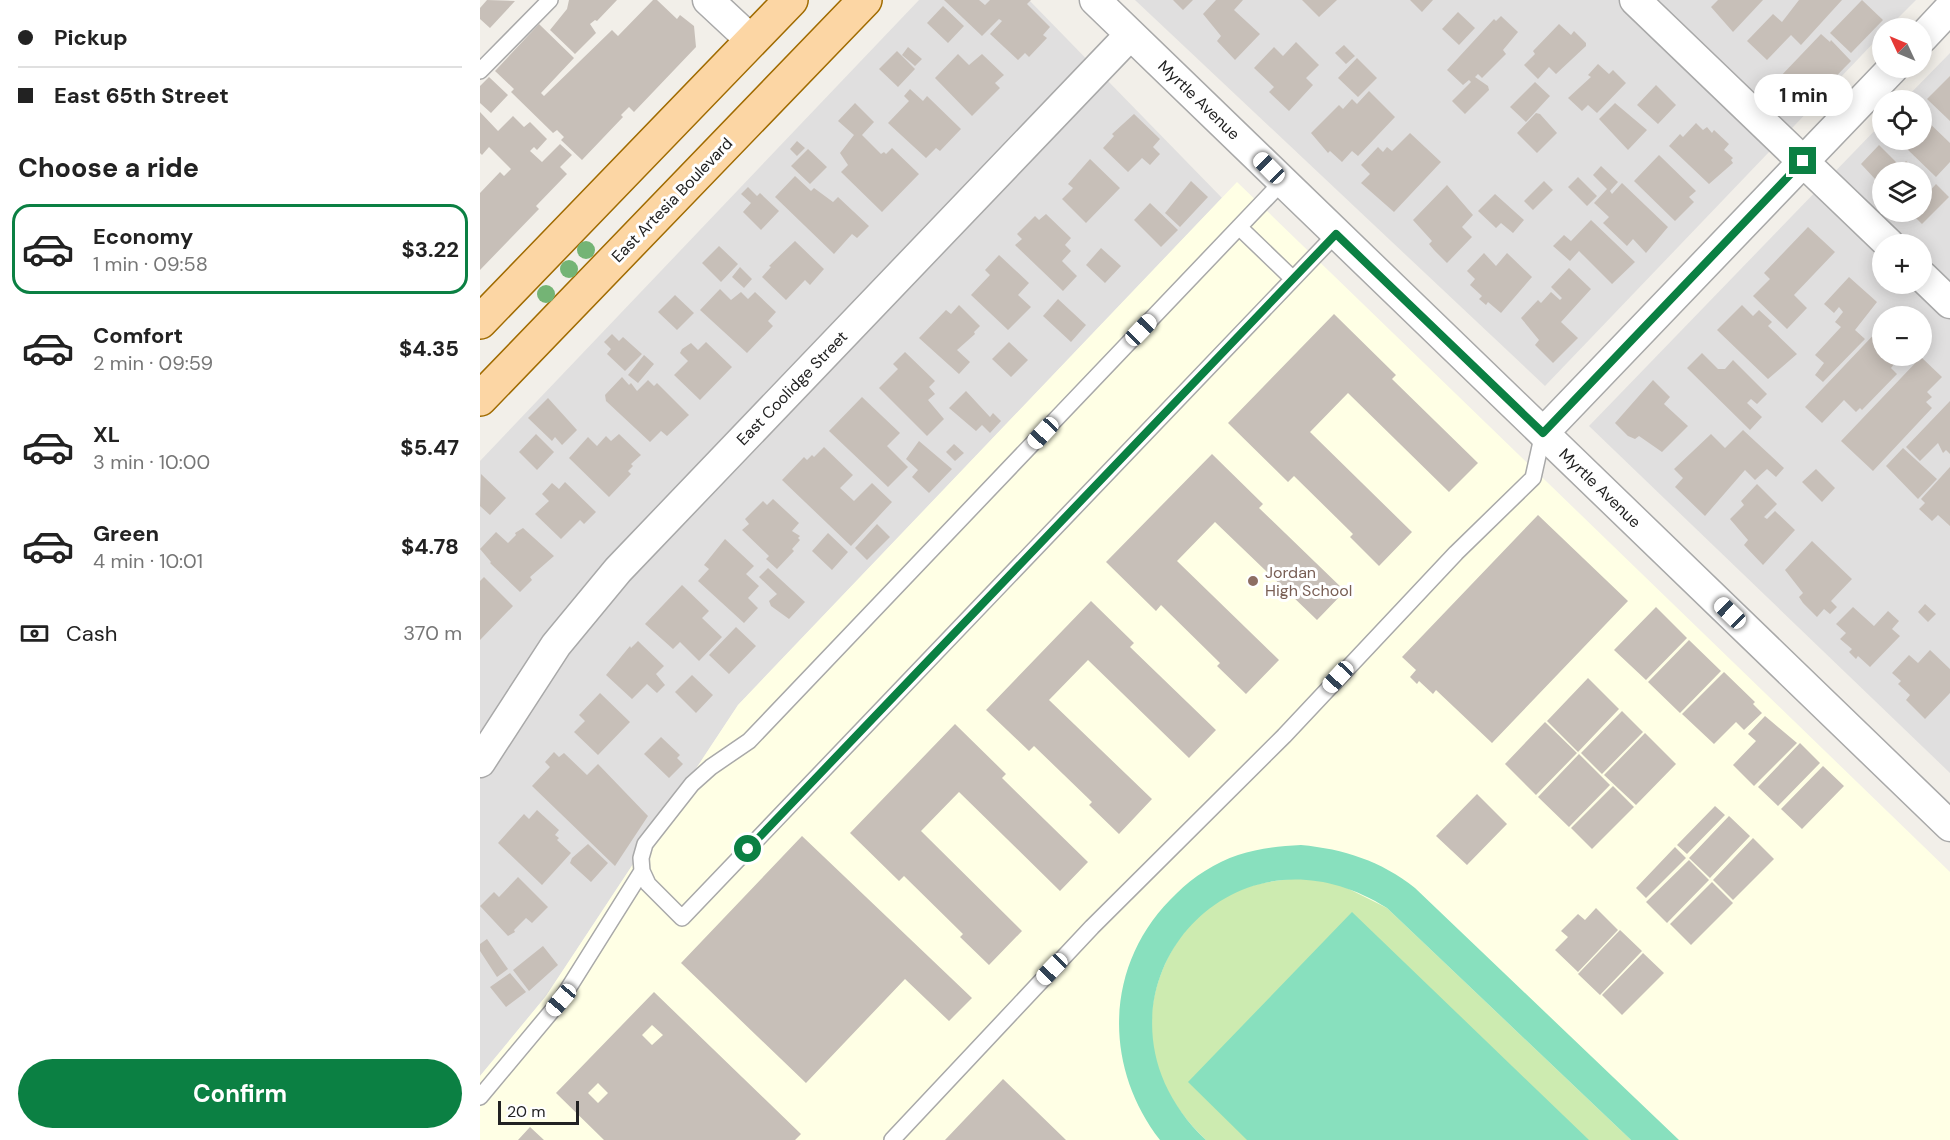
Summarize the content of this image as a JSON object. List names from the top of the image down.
{
  "streets": {
    "main road": ["East Artesia Boulevard"],
    "street": ["Myrtle Avenue", "East Coolidge Street"]
  },
  "crossings": [
    ["Myrtle Avenue", "East Coolidge Street"]
  ],
  "places": ["Jordan High School"],
  "scale_bar": "20 m",
  "north": "top left",
  "page": {
    "banner": ["Pickup", "East 65th Street"],
    "map_buttons": ["+", "−"],
    "bubble": "1 min",
    "heading": "Choose a ride",
    "list": [
      {
        "name": "Economy",
        "note": "1 min · 09:58",
        "value": "$3.22"
      },
      {
        "name": "Comfort",
        "note": "2 min · 09:59",
        "value": "$4.35"
      },
      {
        "name": "XL",
        "note": "3 min · 10:00",
        "value": "$5.47"
      },
      {
        "name": "Green",
        "note": "4 min · 10:01",
        "value": "$4.78"
      }
    ],
    "pay": ["Cash", "370 m"],
    "buttons": "Confirm",
    "scale": "20 m"
  }
}
